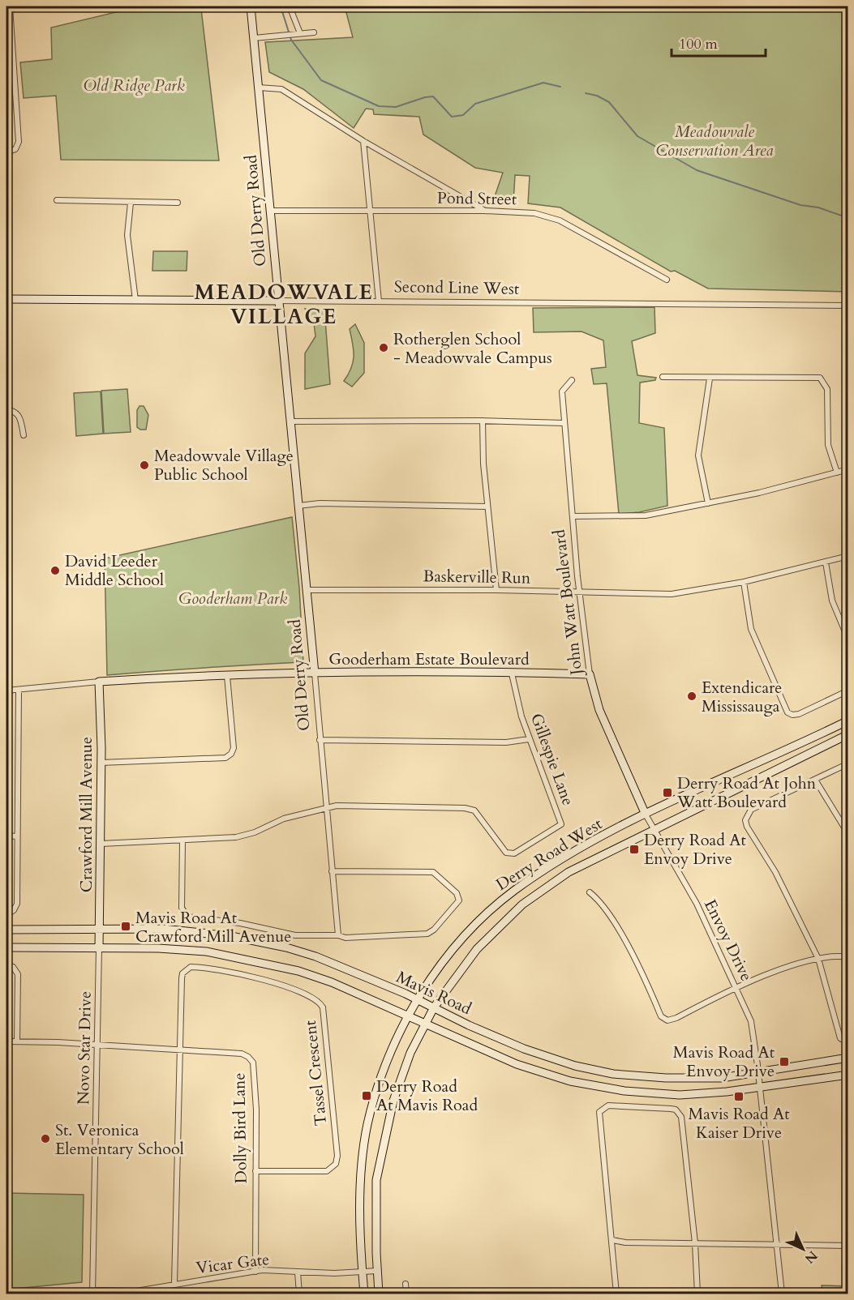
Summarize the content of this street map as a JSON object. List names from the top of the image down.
{
  "streets": {
    "main road": [
      "Old Derry Road",
      "Second Line West",
      "John Watt Boulevard",
      "Gooderham Estate Boulevard",
      "Crawford Mill Avenue",
      "Derry Road West",
      "Mavis Road"
    ],
    "street": [
      "Pond Street",
      "Baskerville Run",
      "Gillespie Lane",
      "Envoy Drive",
      "Novo Star Drive",
      "Tassel Crescent",
      "Dolly Bird Lane",
      "Vicar Gate"
    ]
  },
  "crossings": [
    ["Pond Street", "Old Derry Road"],
    ["Old Derry Road", "Second Line West"],
    ["Old Derry Road", "Baskerville Run"],
    ["Old Derry Road", "Gooderham Estate Boulevard"],
    ["Old Derry Road", "Gillespie Lane"],
    ["Baskerville Run", "John Watt Boulevard"],
    ["John Watt Boulevard", "Gooderham Estate Boulevard"],
    ["John Watt Boulevard", "Derry Road West"],
    ["John Watt Boulevard", "Envoy Drive"],
    ["Gooderham Estate Boulevard", "Gillespie Lane"],
    ["Gooderham Estate Boulevard", "Crawford Mill Avenue"],
    ["Crawford Mill Avenue", "Mavis Road"],
    ["Crawford Mill Avenue", "Novo Star Drive"],
    ["Derry Road West", "Envoy Drive"],
    ["Derry Road West", "Mavis Road"],
    ["Derry Road West", "Vicar Gate"],
    ["Envoy Drive", "Mavis Road"],
    ["Mavis Road", "Novo Star Drive"],
    ["Novo Star Drive", "Vicar Gate"],
    ["Tassel Crescent", "Dolly Bird Lane"],
    ["Dolly Bird Lane", "Vicar Gate"]
  ],
  "districts": ["MEADOWVALE VILLAGE"],
  "parks": ["Old Ridge Park", "Meadowvale Conservation Area", "Gooderham Park"],
  "places": {
    "other": [
      "Rotherglen School - Meadowvale Campus",
      "Meadowvale Village Public School",
      "David Leeder Middle School",
      "Extendicare Mississauga",
      "St. Veronica Elementary School"
    ],
    "transit": [
      "Derry Road At John Watt Boulevard",
      "Derry Road At Envoy Drive",
      "Mavis Road At Crawford Mill Avenue",
      "Mavis Road At Envoy Drive",
      "Derry Road At Mavis Road",
      "Mavis Road At Kaiser Drive"
    ]
  },
  "scale_bar": "100 m",
  "north": "bottom right"
}
